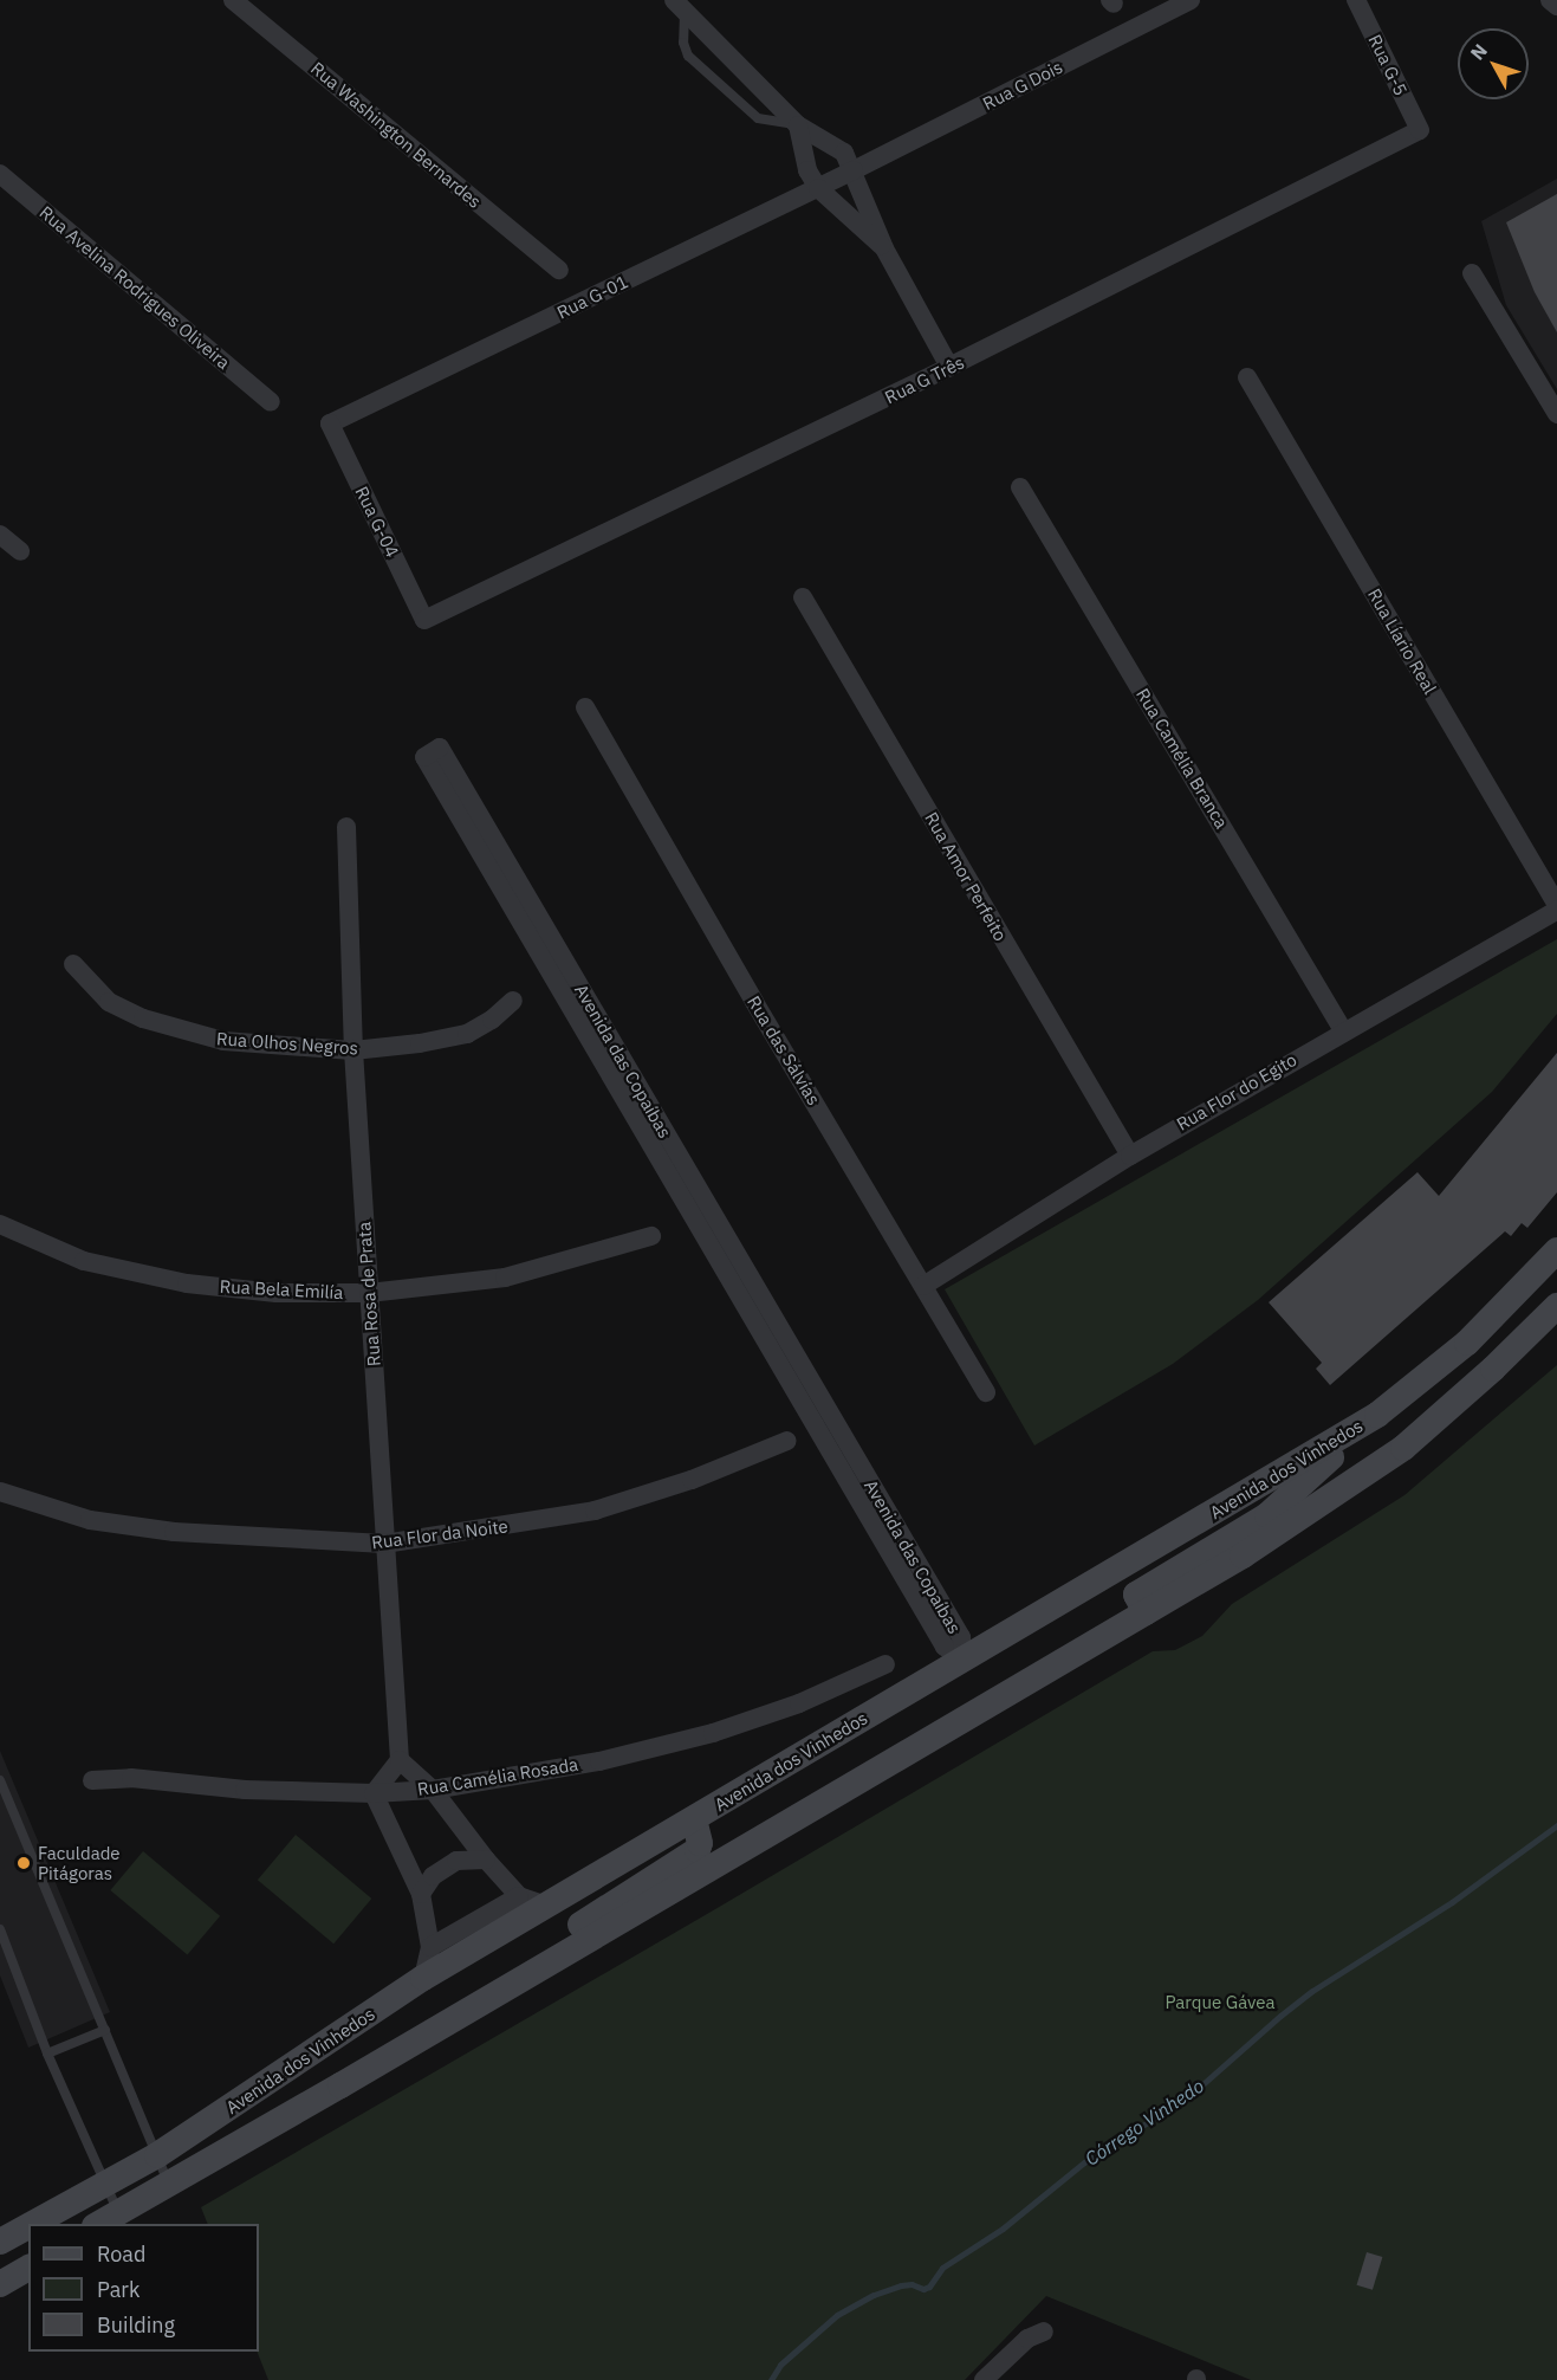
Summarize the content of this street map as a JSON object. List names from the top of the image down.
{
  "streets": {
    "main road": ["Avenida dos Vinhedos"],
    "street": [
      "Rua G-5",
      "Rua G Dois",
      "Rua Washington Bernardes",
      "Rua Avelina Rodrigues Oliveira",
      "Rua G-01",
      "Rua G Três",
      "Rua G-04",
      "Rua Líario Real",
      "Rua Camélia Branca",
      "Rua Amor Perfeito",
      "Rua Olhos Negros",
      "Rua das Sálvías",
      "Avenida das Copaíbas",
      "Rua Flor do Egito",
      "Rua Bela Emilía",
      "Rua Rosa de Prata",
      "Rua Flor da Noite",
      "Rua Camélia Rosada"
    ]
  },
  "crossings": [
    ["Rua G-5", "Rua G Três"],
    ["Rua G Dois", "Rua G-01"],
    ["Rua G-01", "Rua G-04"],
    ["Rua G Três", "Rua G-04"],
    ["Rua Líario Real", "Rua Flor do Egito"],
    ["Rua Camélia Branca", "Rua Flor do Egito"],
    ["Rua Amor Perfeito", "Rua Flor do Egito"],
    ["Rua Olhos Negros", "Rua Rosa de Prata"],
    ["Rua das Sálvías", "Rua Flor do Egito"],
    ["Avenida das Copaíbas", "Avenida dos Vinhedos"],
    ["Rua Bela Emilía", "Rua Rosa de Prata"],
    ["Rua Rosa de Prata", "Rua Flor da Noite"]
  ],
  "water": ["Córrego Vinhedo"],
  "parks": ["Parque Gávea"],
  "places": ["Faculdade Pitágoras"],
  "legend": ["Road", "Park", "Building"],
  "north": "top left"
}
